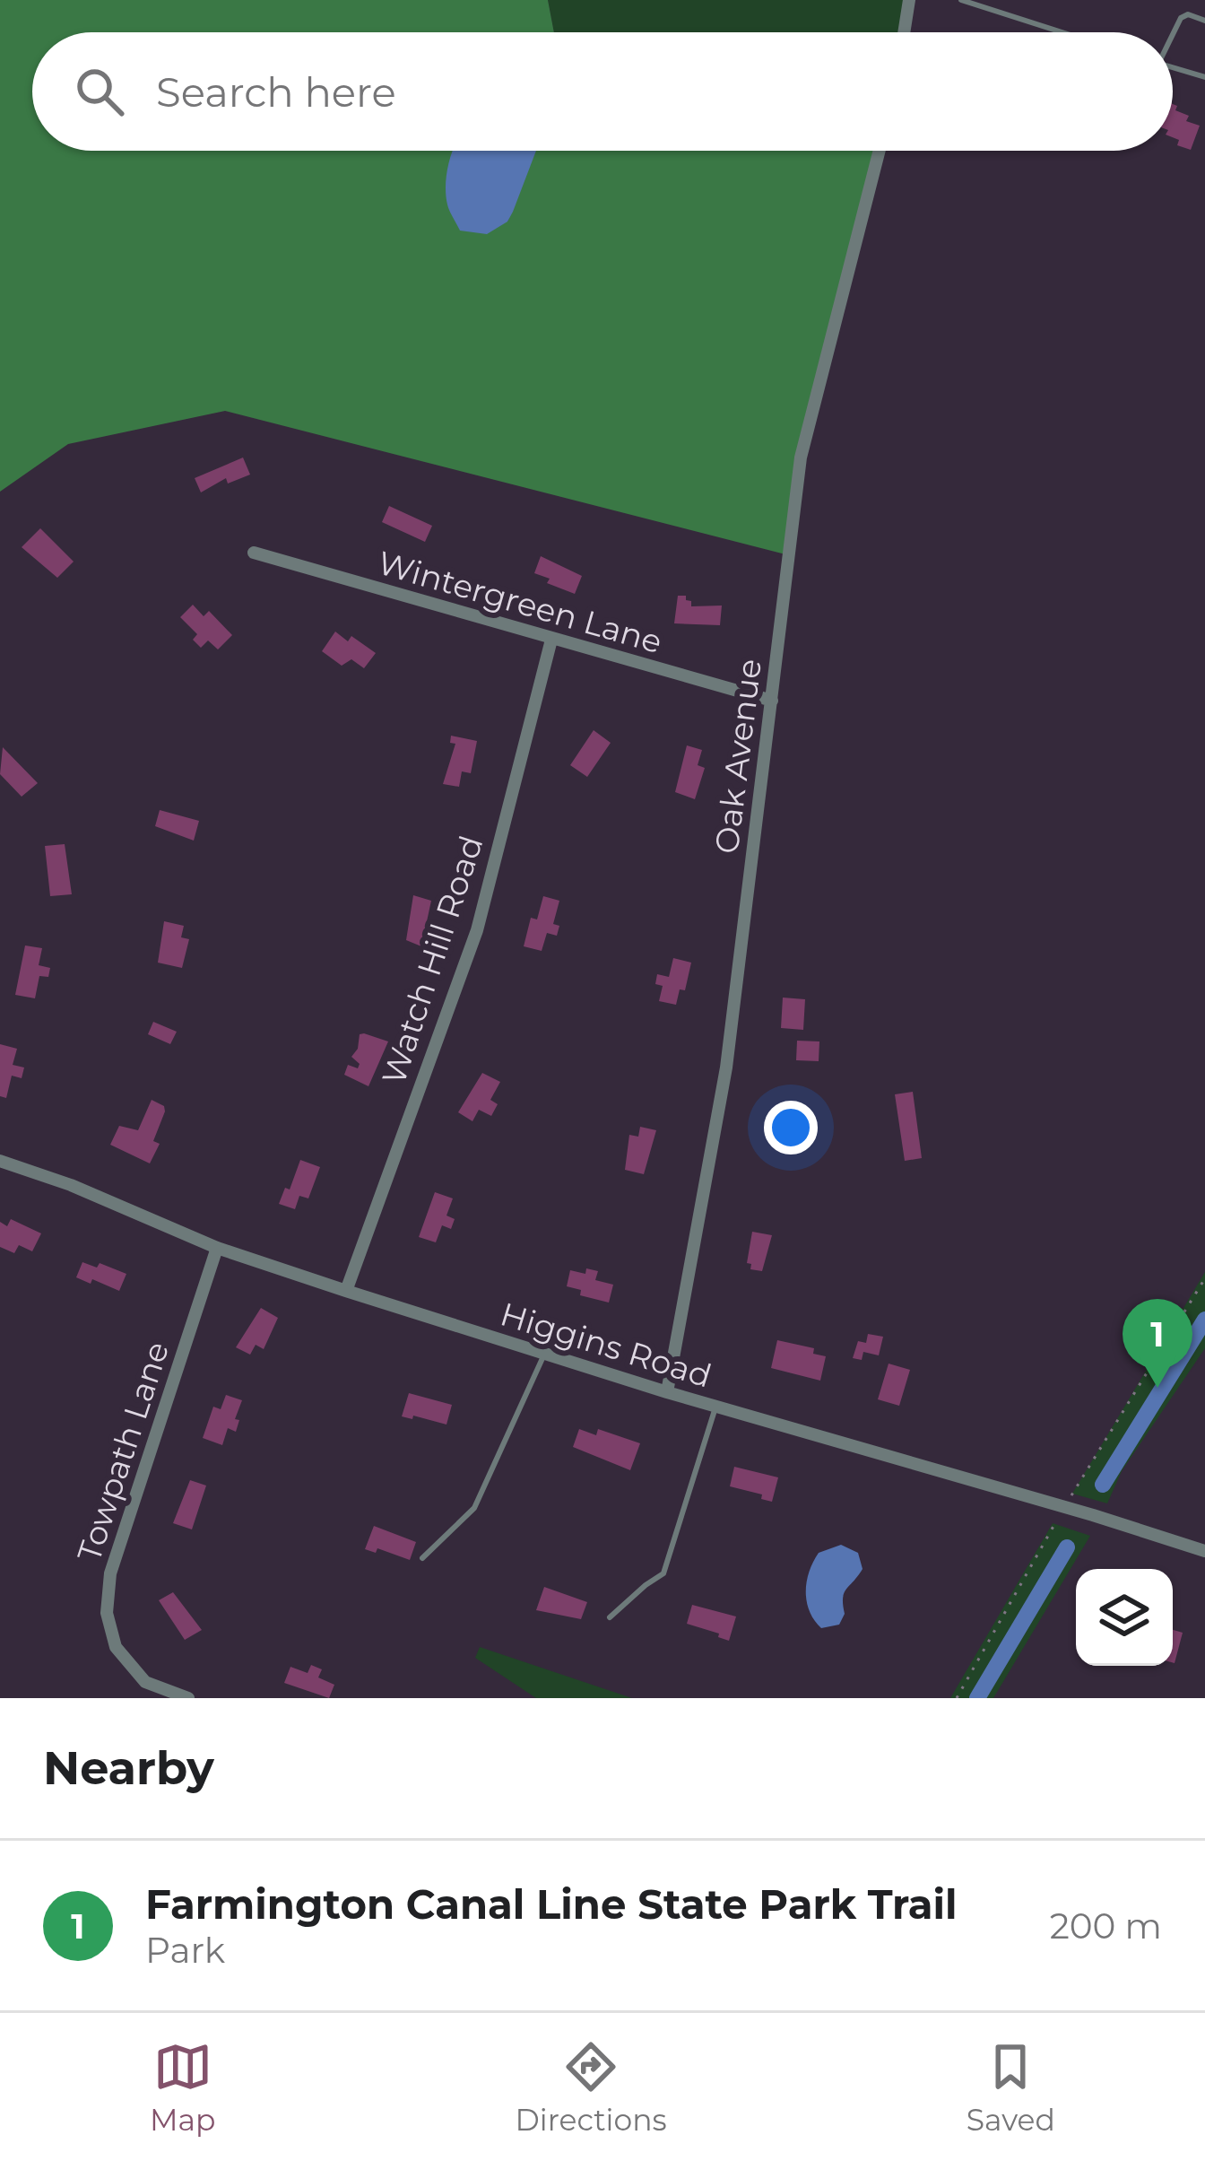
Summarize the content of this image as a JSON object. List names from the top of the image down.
{
  "streets": {
    "street": [
      "Wintergreen Lane",
      "Oak Avenue",
      "Watch Hill Road",
      "Higgins Road",
      "Towpath Lane"
    ]
  },
  "crossings": [
    ["Wintergreen Lane", "Oak Avenue"],
    ["Wintergreen Lane", "Watch Hill Road"],
    ["Oak Avenue", "Higgins Road"],
    ["Watch Hill Road", "Higgins Road"],
    ["Higgins Road", "Towpath Lane"]
  ],
  "page": {
    "search": "Search here",
    "pins": "1",
    "heading": "Nearby",
    "list": [
      {
        "mark": "1",
        "name": "Farmington Canal Line State Park Trail",
        "note": "Park",
        "value": "200 m"
      }
    ],
    "nav": ["Map", "Directions", "Saved"]
  }
}
